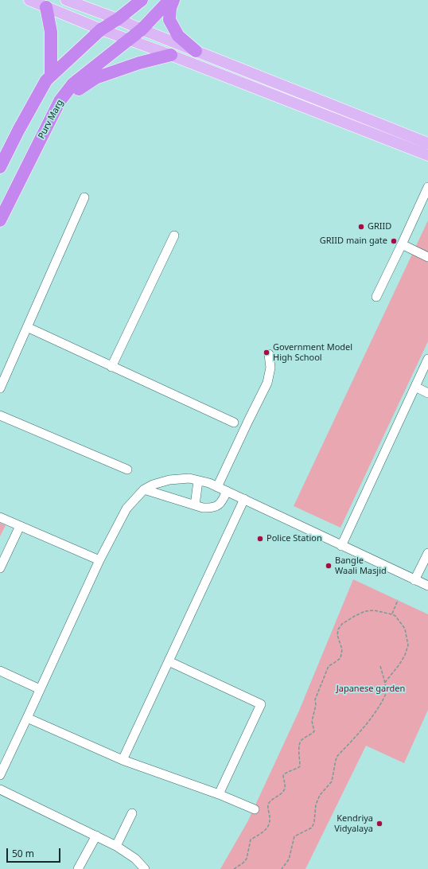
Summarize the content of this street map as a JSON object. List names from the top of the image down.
{
  "streets": {
    "highway": ["Purv Marg"]
  },
  "parks": ["Japanese garden"],
  "places": [
    "GRIID",
    "GRIID main gate",
    "Government Model High School",
    "Police Station",
    "Bangle Waali Masjid",
    "Kendriya Vidyalaya"
  ],
  "scale_bar": "50 m"
}
